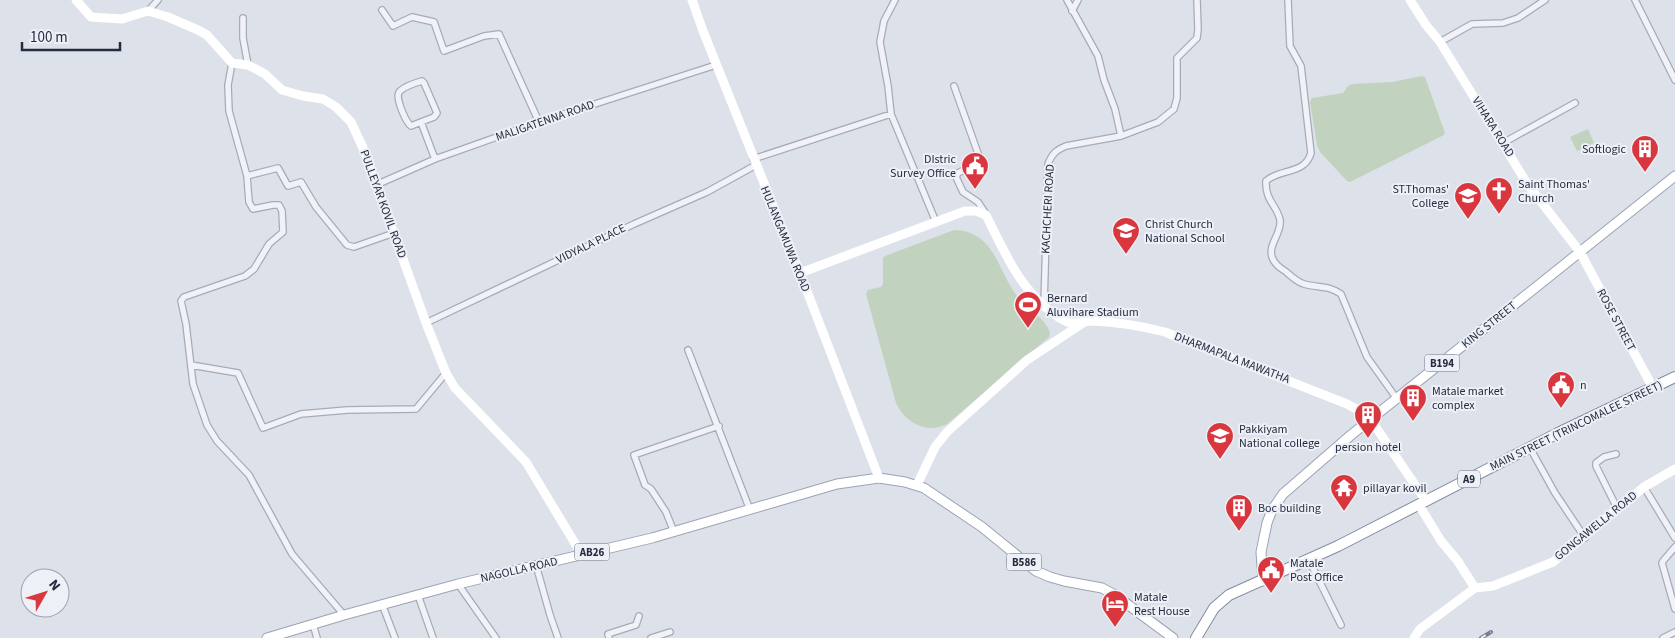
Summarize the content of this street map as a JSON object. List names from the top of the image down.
{
  "streets": {
    "highway": ["MAIN STREET (TRINCOMALEE STREET)", "A9"],
    "street": [
      "MALIGATENNA ROAD",
      "VIHARA ROAD",
      "PULLEYAR KOVIL ROAD",
      "KACHCHERI ROAD",
      "HULANGAMUWA ROAD",
      "VIDYALA PLACE",
      "ROSE STREET",
      "KING STREET",
      "DHARMAPALA MAWATHA",
      "B194",
      "GONGAWELLA ROAD",
      "AB26",
      "B586",
      "NAGOLLA ROAD"
    ]
  },
  "crossings": [
    ["MALIGATENNA ROAD", "PULLEYAR KOVIL ROAD"],
    ["MALIGATENNA ROAD", "HULANGAMUWA ROAD"],
    ["VIHARA ROAD", "ROSE STREET"],
    ["VIHARA ROAD", "KING STREET"],
    ["PULLEYAR KOVIL ROAD", "VIDYALA PLACE"],
    ["PULLEYAR KOVIL ROAD", "NAGOLLA ROAD"],
    ["KACHCHERI ROAD", "DHARMAPALA MAWATHA"],
    ["HULANGAMUWA ROAD", "VIDYALA PLACE"],
    ["HULANGAMUWA ROAD", "NAGOLLA ROAD"],
    ["ROSE STREET", "KING STREET"],
    ["ROSE STREET", "MAIN STREET (TRINCOMALEE STREET)"],
    ["KING STREET", "DHARMAPALA MAWATHA"],
    ["KING STREET", "MAIN STREET (TRINCOMALEE STREET)"],
    ["KING STREET", "A9"],
    ["MAIN STREET (TRINCOMALEE STREET)", "A9"],
    ["B586", "NAGOLLA ROAD"]
  ],
  "places": {
    "building": [
      "Softlogic",
      "Matale market complex",
      "persion hotel",
      "Boc building"
    ],
    "public building": ["DIstric Survey Office", "n", "Matale Post Office"],
    "church": ["Saint Thomas' Church"],
    "school or university": ["ST.Thomas' College", "Christ Church National School", "Pakkiyam National college"],
    "sports": ["Bernard Aluvihare Stadium"],
    "temple": ["pillayar kovil"],
    "hotel": ["Matale Rest House"]
  },
  "scale_bar": "100 m",
  "north": "top right"
}
